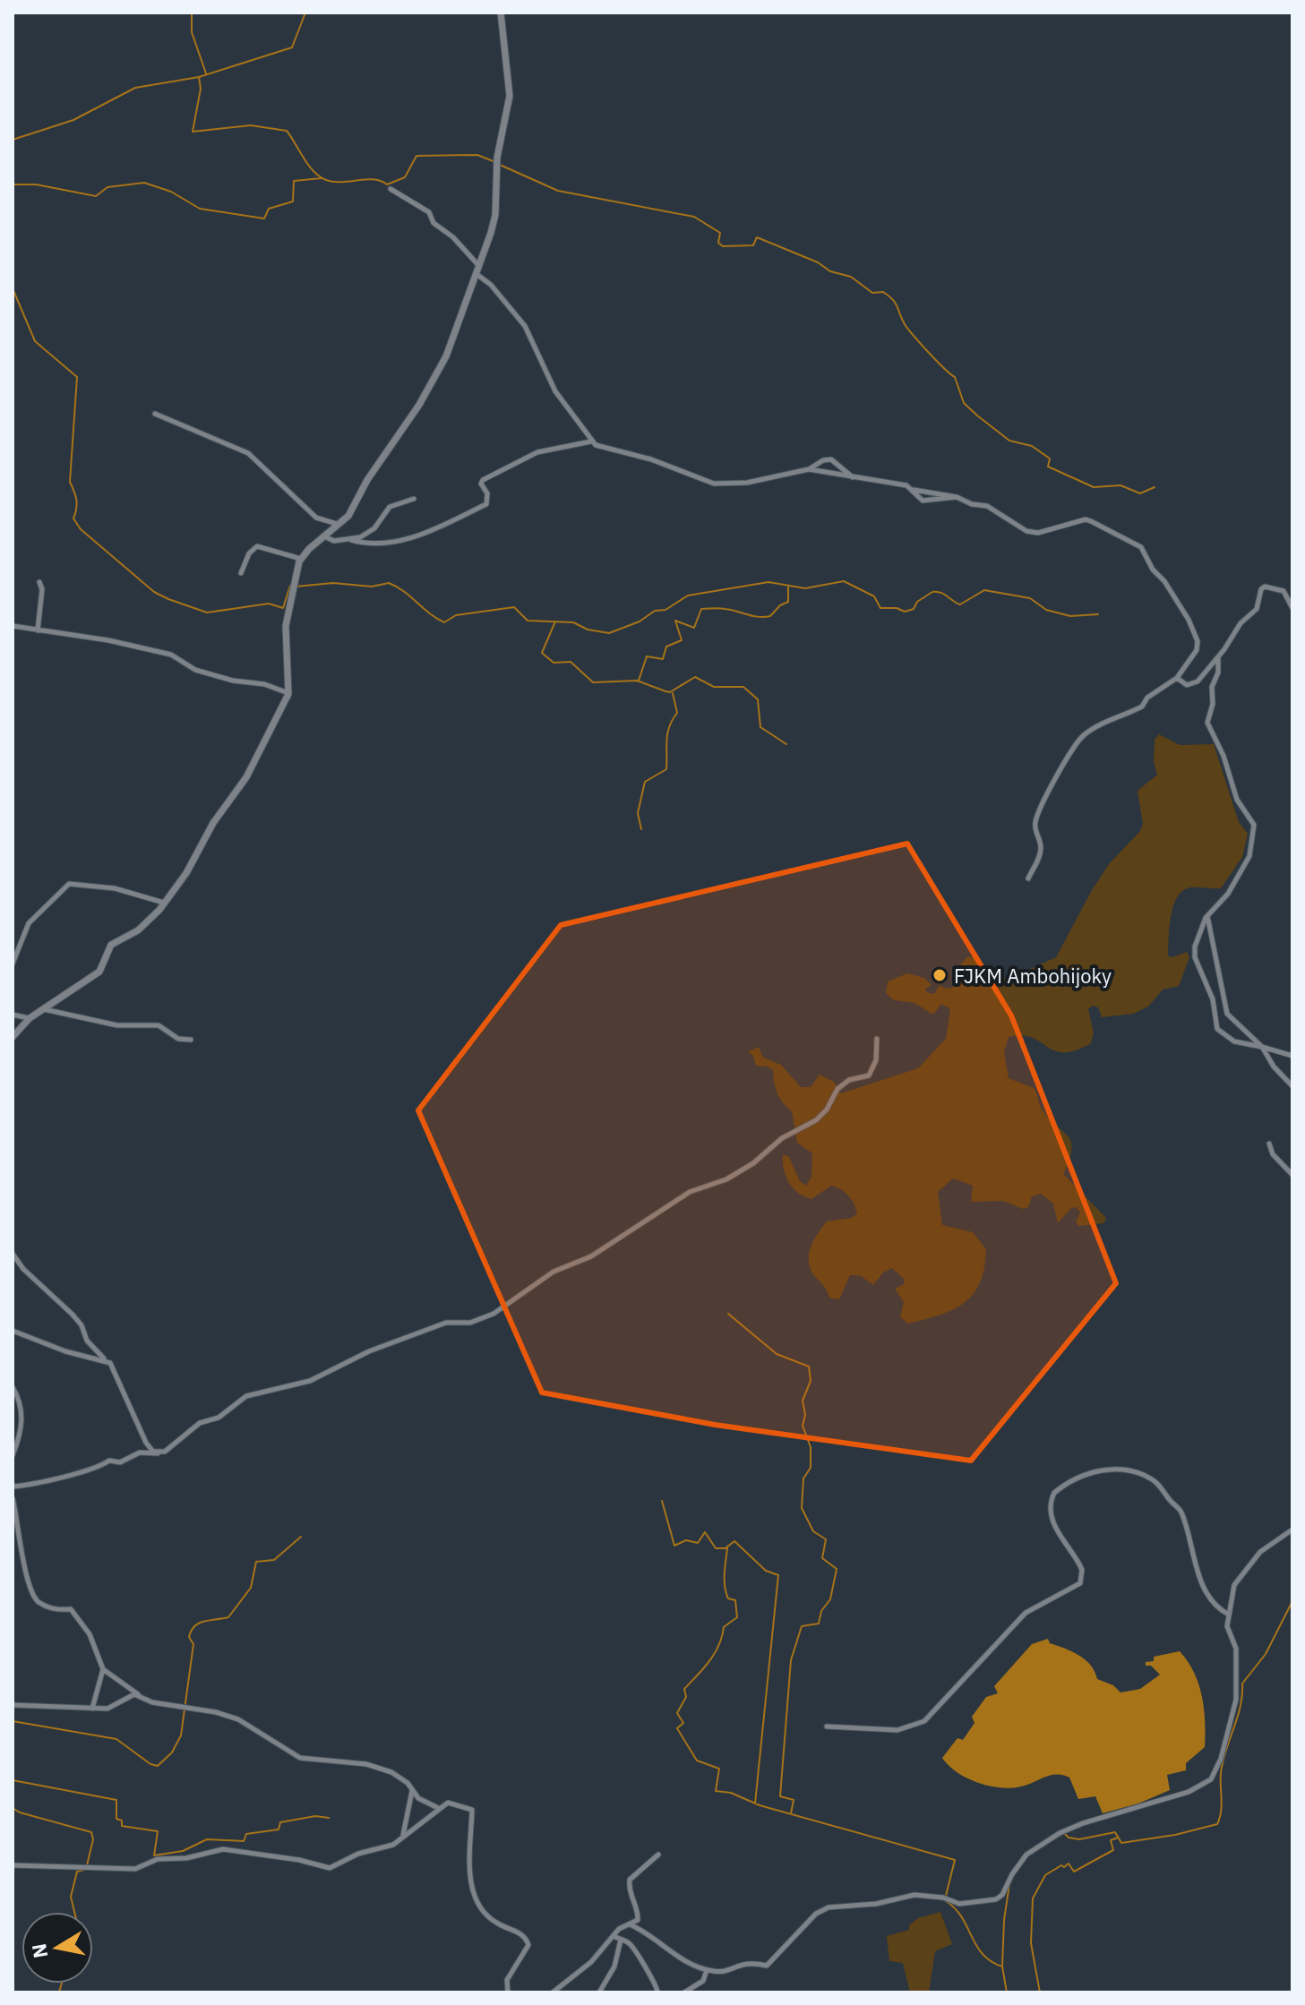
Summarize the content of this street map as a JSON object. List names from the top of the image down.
{
  "places": ["FJKM Ambohijoky"],
  "north": "left"
}
